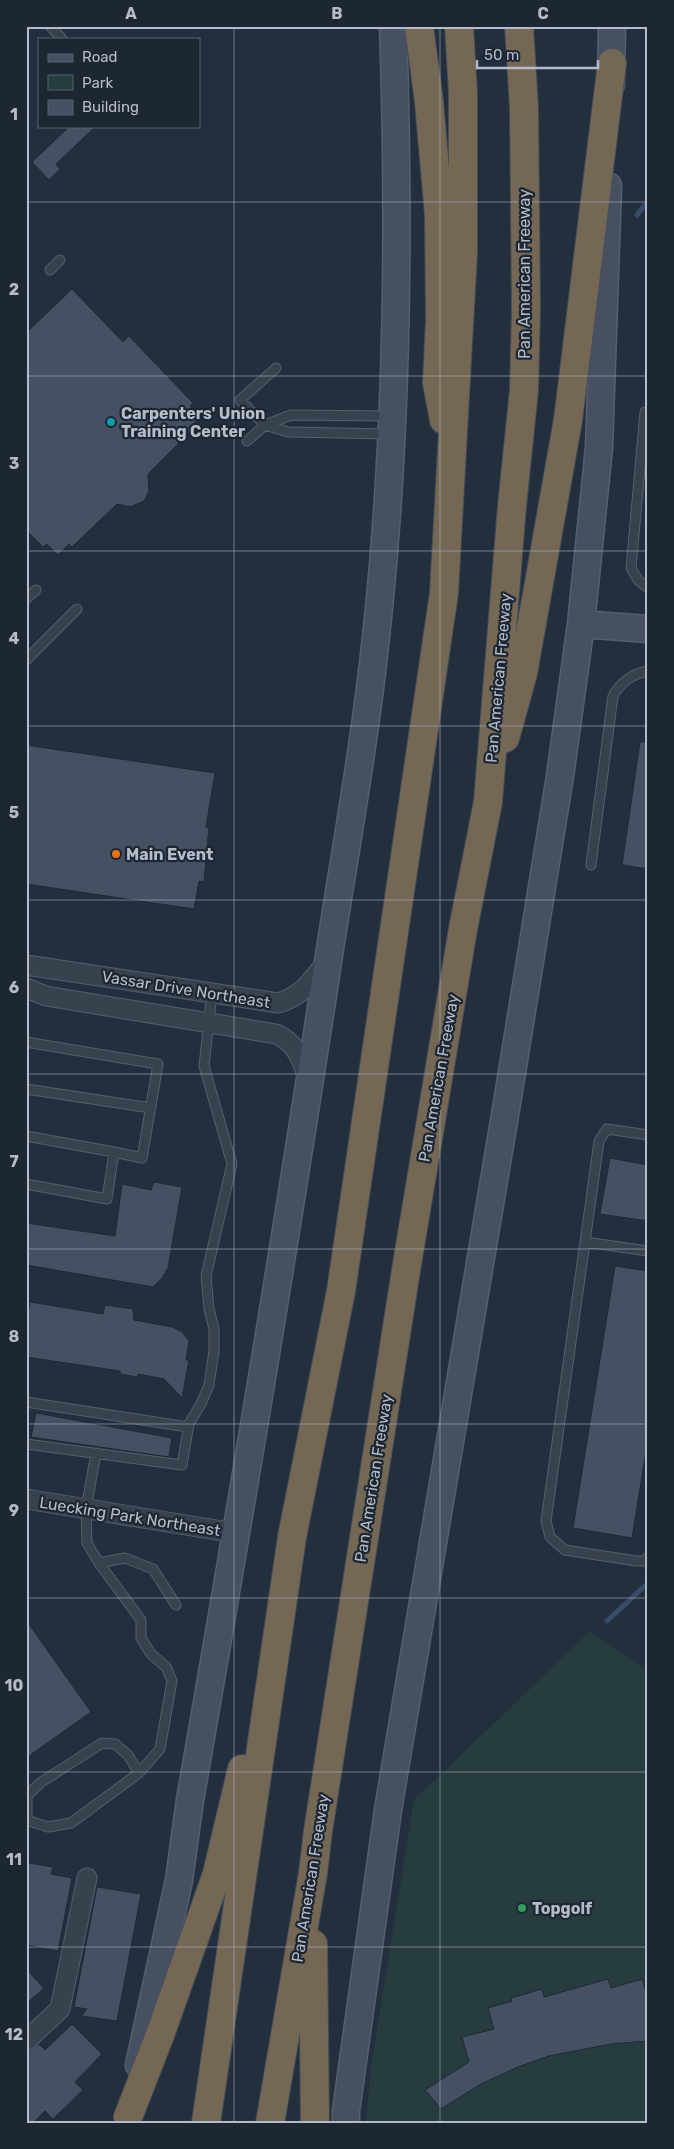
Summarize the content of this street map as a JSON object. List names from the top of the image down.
{
  "streets": {
    "highway": ["Pan American Freeway"],
    "street": ["Vassar Drive Northeast", "Luecking Park Northeast"]
  },
  "places": ["Carpenters' Union Training Center", "Main Event", "Topgolf"],
  "legend": ["Road", "Park", "Building"],
  "scale_bar": "50 m",
  "grid": {
    "columns": ["A", "B", "C"],
    "rows": [
      "1",
      "2",
      "3",
      "4",
      "5",
      "6",
      "7",
      "8",
      "9",
      "10",
      "11",
      "12"
    ]
  }
}
